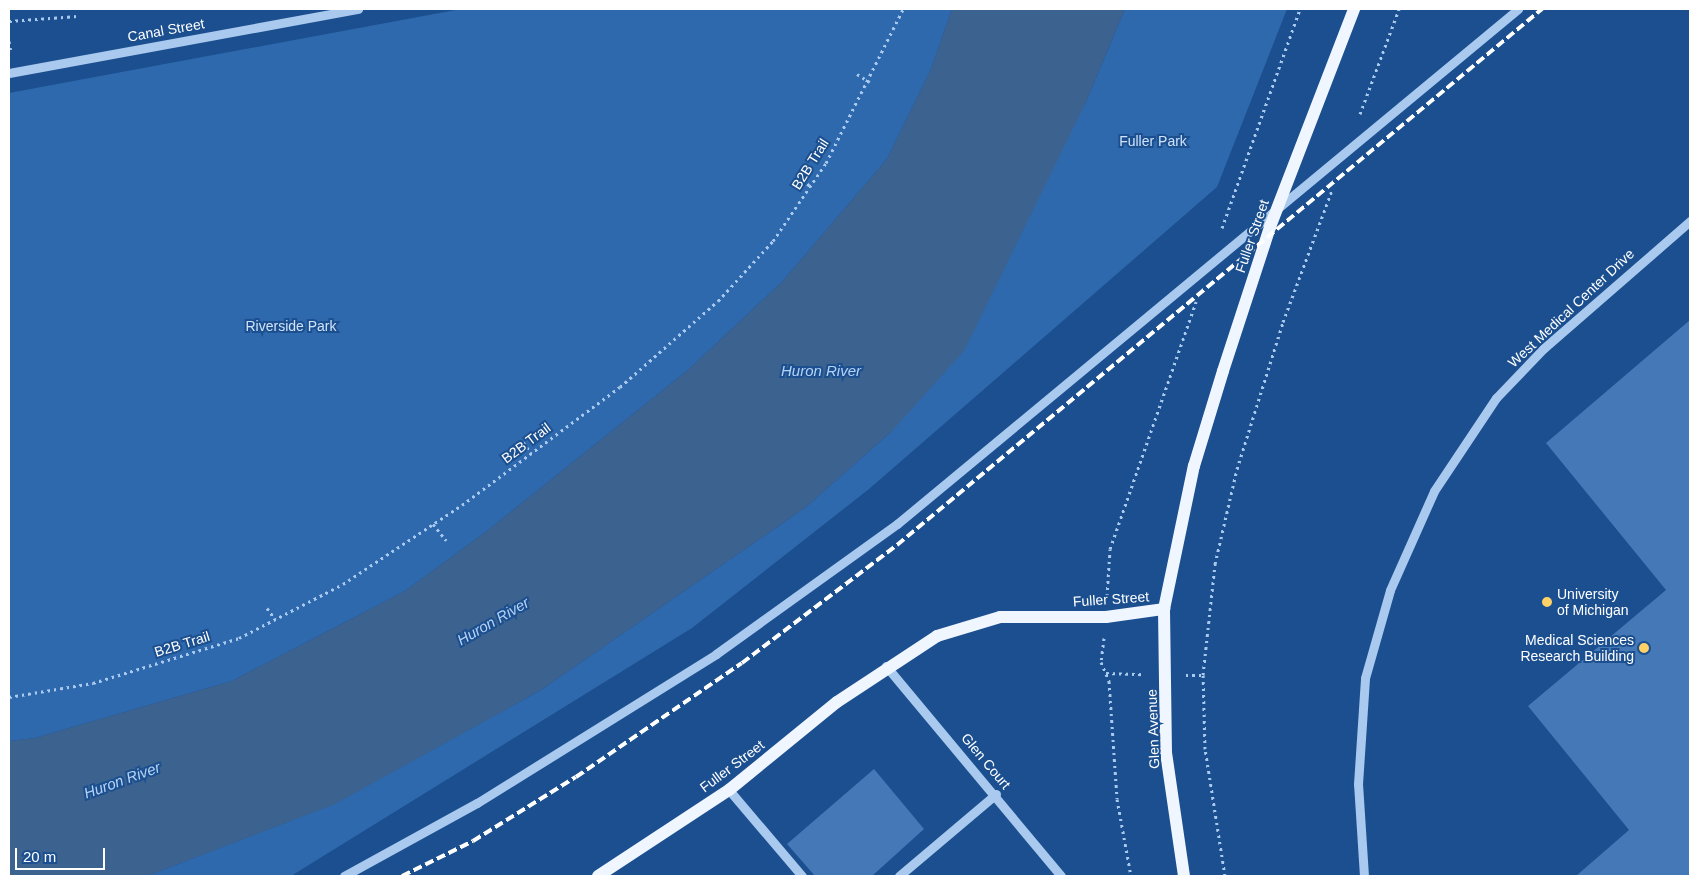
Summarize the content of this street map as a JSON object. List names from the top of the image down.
{
  "streets": {
    "main road": ["Fuller Street", "Glen Avenue"],
    "street": ["Canal Street", "West Medical Center Drive", "Glen Court"],
    "path": ["B2B Trail"]
  },
  "crossings": [
    ["Fuller Street", "Glen Avenue"],
    ["Fuller Street", "Glen Court"]
  ],
  "water": ["Huron River"],
  "parks": ["Fuller Park", "Riverside Park"],
  "places": ["University of Michigan", "Medical Sciences Research Building"],
  "scale_bar": "20 m"
}
